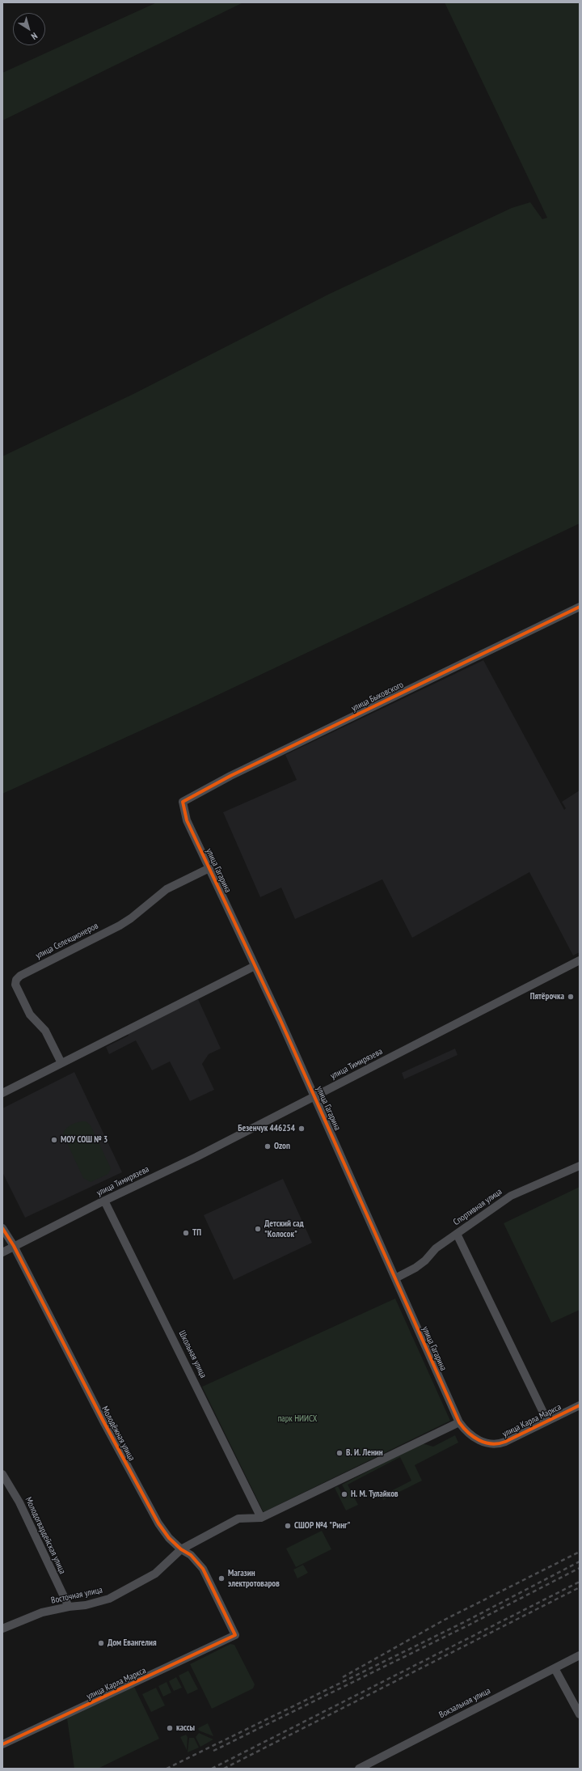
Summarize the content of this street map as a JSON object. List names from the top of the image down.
{
  "streets": {
    "street": [
      "улица Быковского",
      "улица Гагарина",
      "улица Селекционеров",
      "улица Тимирязева",
      "Спортивная улица",
      "Школьная улица",
      "улица Карла Маркса",
      "Молодёжная улица",
      "Молодогвардейская улица",
      "Восточная улица",
      "Вокзальная улица"
    ]
  },
  "crossings": [
    ["улица Быковского", "улица Гагарина"],
    ["улица Гагарина", "улица Селекционеров"],
    ["улица Гагарина", "улица Тимирязева"],
    ["улица Гагарина", "Спортивная улица"],
    ["улица Гагарина", "улица Карла Маркса"],
    ["улица Тимирязева", "Школьная улица"],
    ["улица Тимирязева", "Молодёжная улица"],
    ["улица Карла Маркса", "Молодёжная улица"],
    ["Молодёжная улица", "Восточная улица"],
    ["Молодогвардейская улица", "Восточная улица"]
  ],
  "parks": ["парк НИИСХ"],
  "places": [
    "Пятёрочка",
    "Безенчук 446254",
    "МОУ СОШ № 3",
    "Ozon",
    "Детский сад \"Колосок\"",
    "ТП",
    "В. И. Ленин",
    "Н. М. Тулайков",
    "СШОР №4 \"Ринг\"",
    "Магазин электротоваров",
    "Дом Евангелия",
    "кассы"
  ],
  "north": "bottom right"
}
